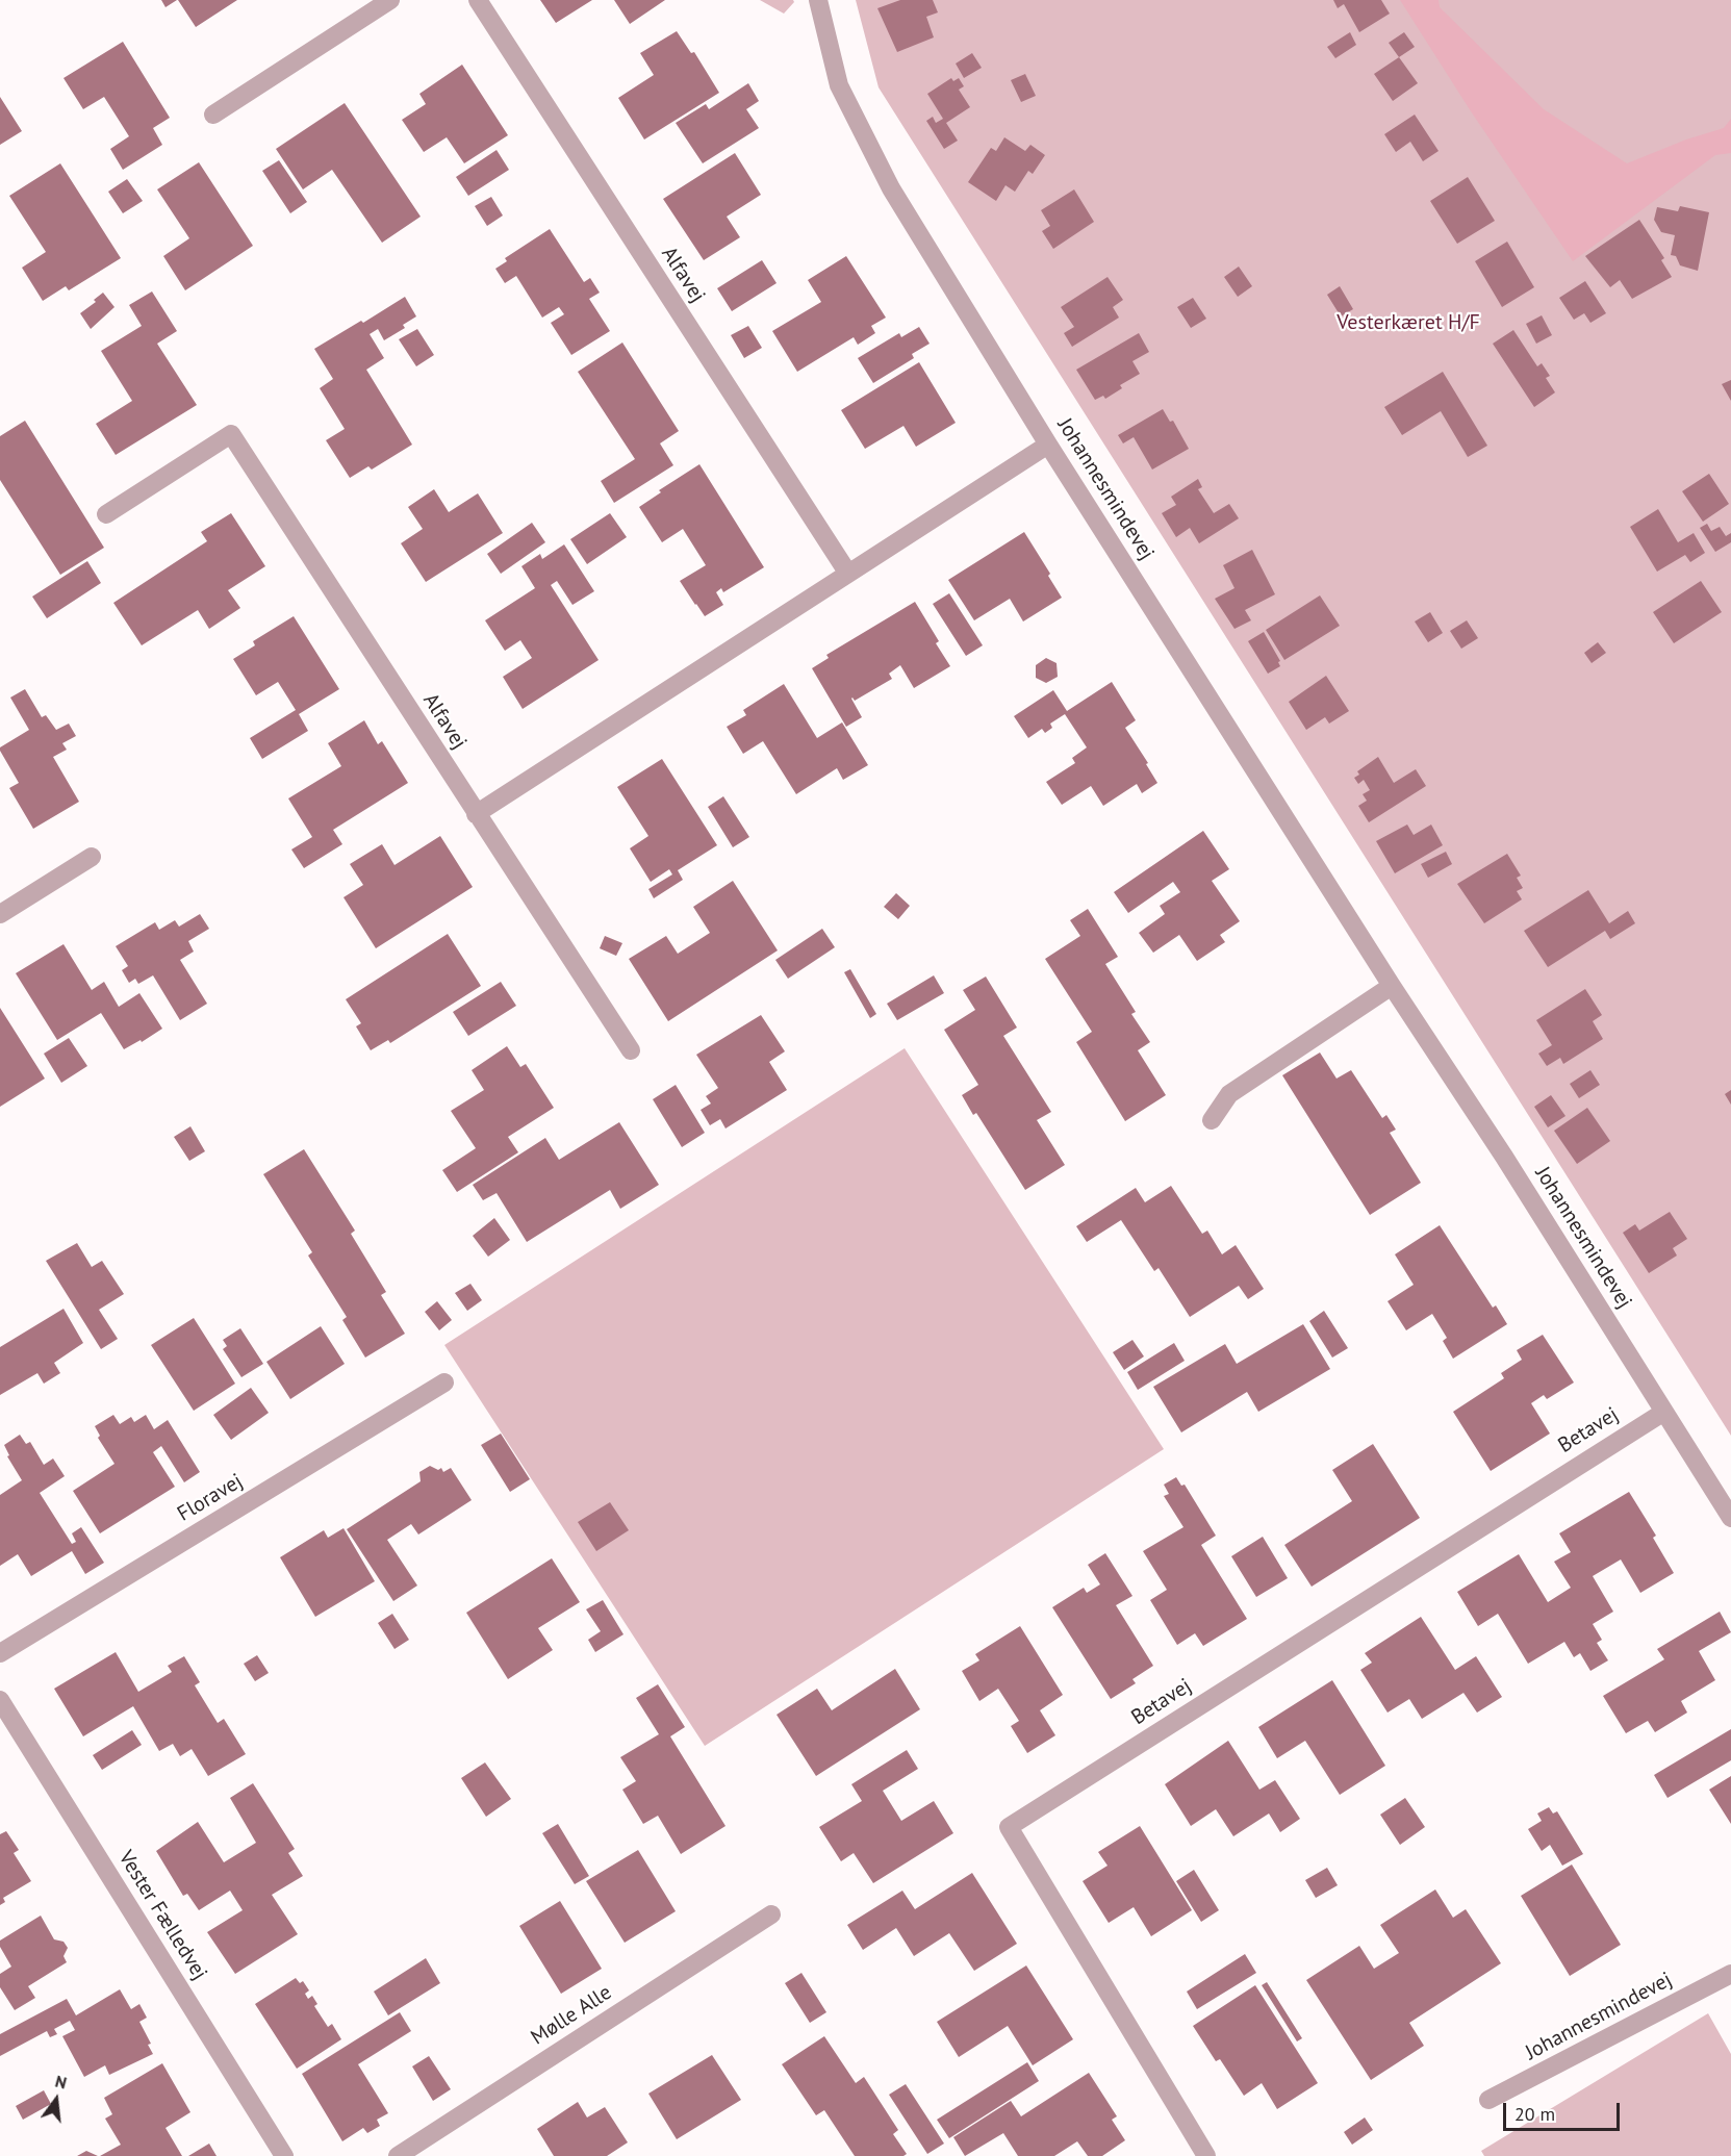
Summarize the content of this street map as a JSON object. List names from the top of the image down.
{
  "streets": {
    "street": [
      "Alfavej",
      "Johannesmindevej",
      "Betavej",
      "Floravej",
      "Vester Fælledvej",
      "Mølle Alle"
    ]
  },
  "crossings": [
    ["Johannesmindevej", "Betavej"]
  ],
  "parks": ["Vesterkæret H/F"],
  "scale_bar": "20 m",
  "north": "top"
}
